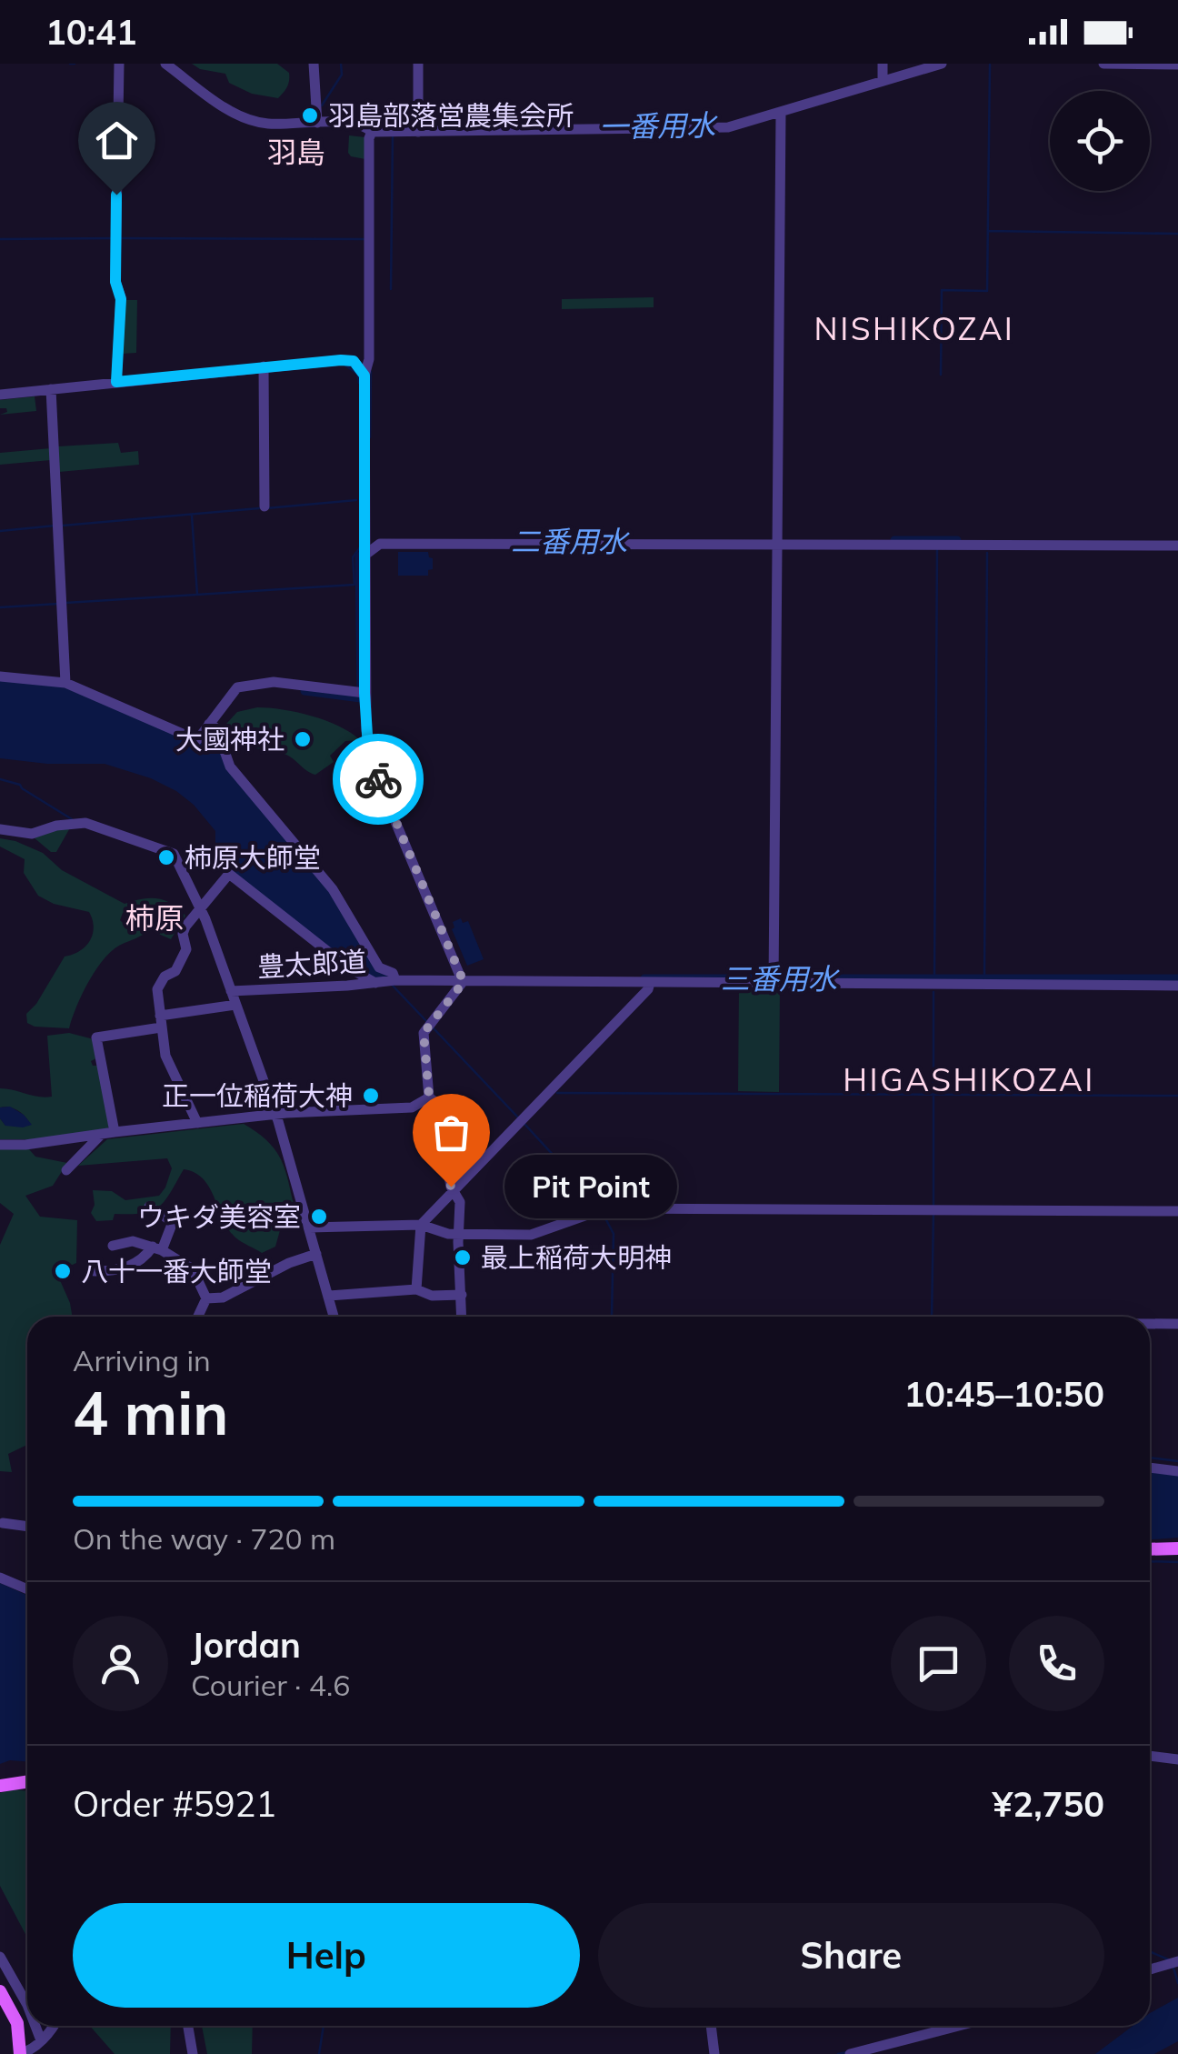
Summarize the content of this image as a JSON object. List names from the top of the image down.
{
  "streets": {
    "street": ["豊太郎道"]
  },
  "districts": [
    "羽島",
    "NISHIKOZAI",
    "柿原",
    "HIGASHIKOZAI"
  ],
  "water": ["一番用水", "二番用水", "三番用水"],
  "places": [
    "羽島部落営農集会所",
    "大國神社",
    "柿原大師堂",
    "正一位稲荷大神",
    "Pit Point",
    "ウキダ美容室",
    "最上稲荷大明神",
    "八十一番大師堂"
  ],
  "page": {
    "status": "10:41",
    "bubble": "Pit Point",
    "heading": ["4 min", "Arriving in", "10:45–10:50"],
    "panel": [
      "Jordan",
      "Courier · 4.6",
      "Order #5921",
      "¥2,750"
    ],
    "bar": "On the way · 720 m",
    "buttons": ["Help", "Share"]
  }
}
